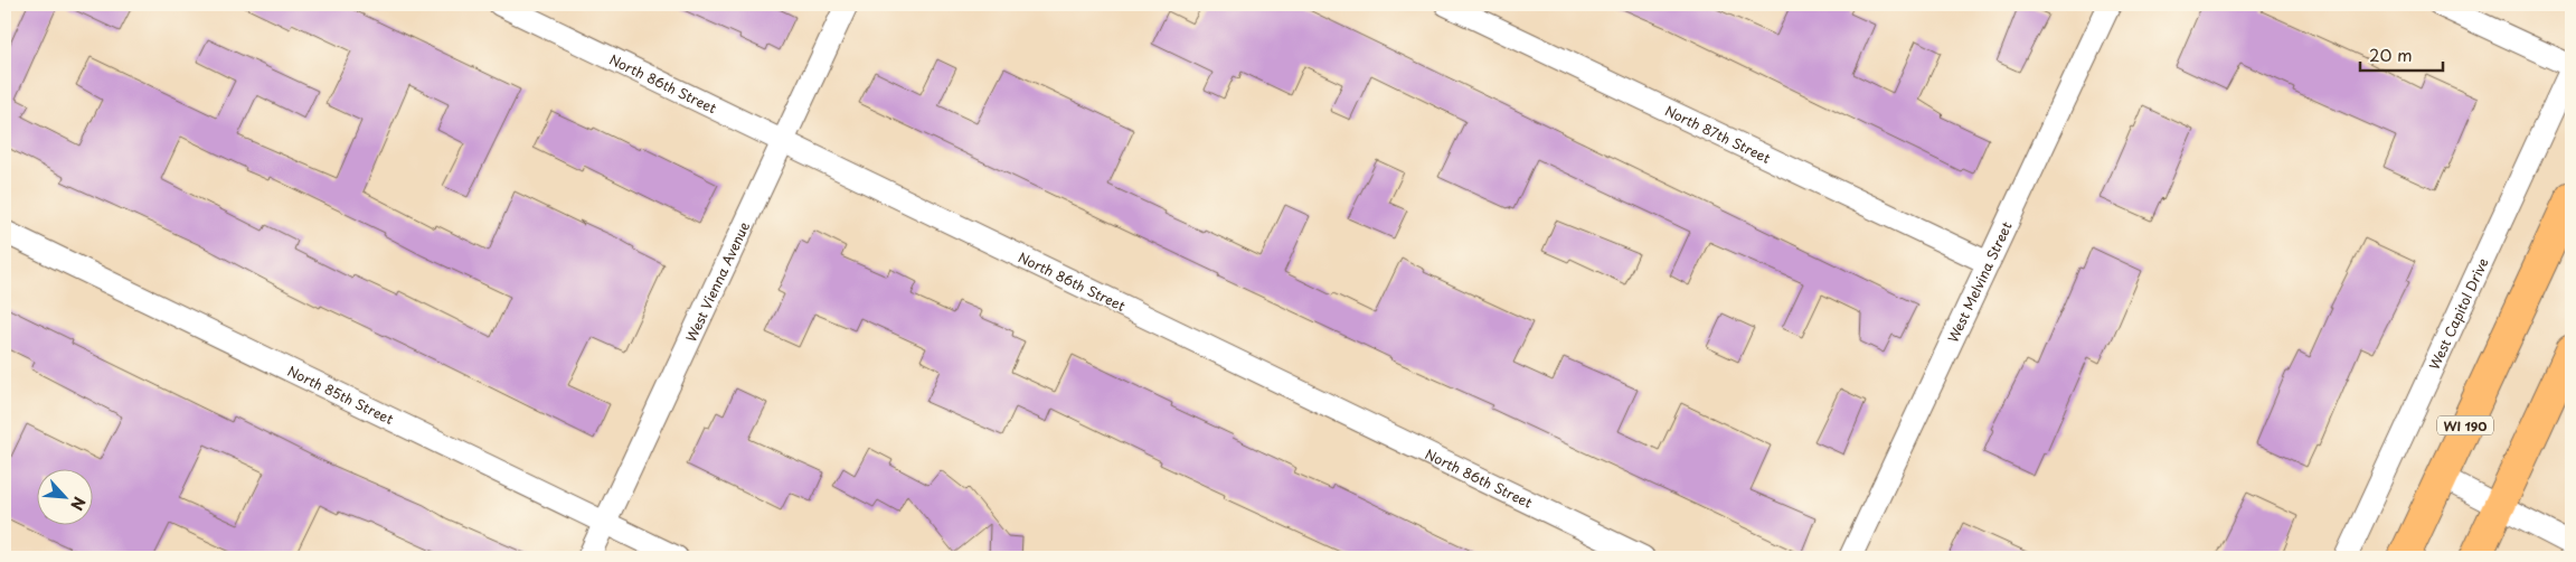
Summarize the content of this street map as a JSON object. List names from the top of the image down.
{
  "streets": {
    "main road": ["WI 190"],
    "street": [
      "North 86th Street",
      "North 87th Street",
      "West Vienna Avenue",
      "West Melvina Street",
      "West Capitol Drive",
      "North 85th Street"
    ]
  },
  "crossings": [
    ["North 86th Street", "West Vienna Avenue"],
    ["North 87th Street", "West Melvina Street"],
    ["West Vienna Avenue", "North 85th Street"]
  ],
  "scale_bar": "20 m",
  "north": "bottom right"
}
